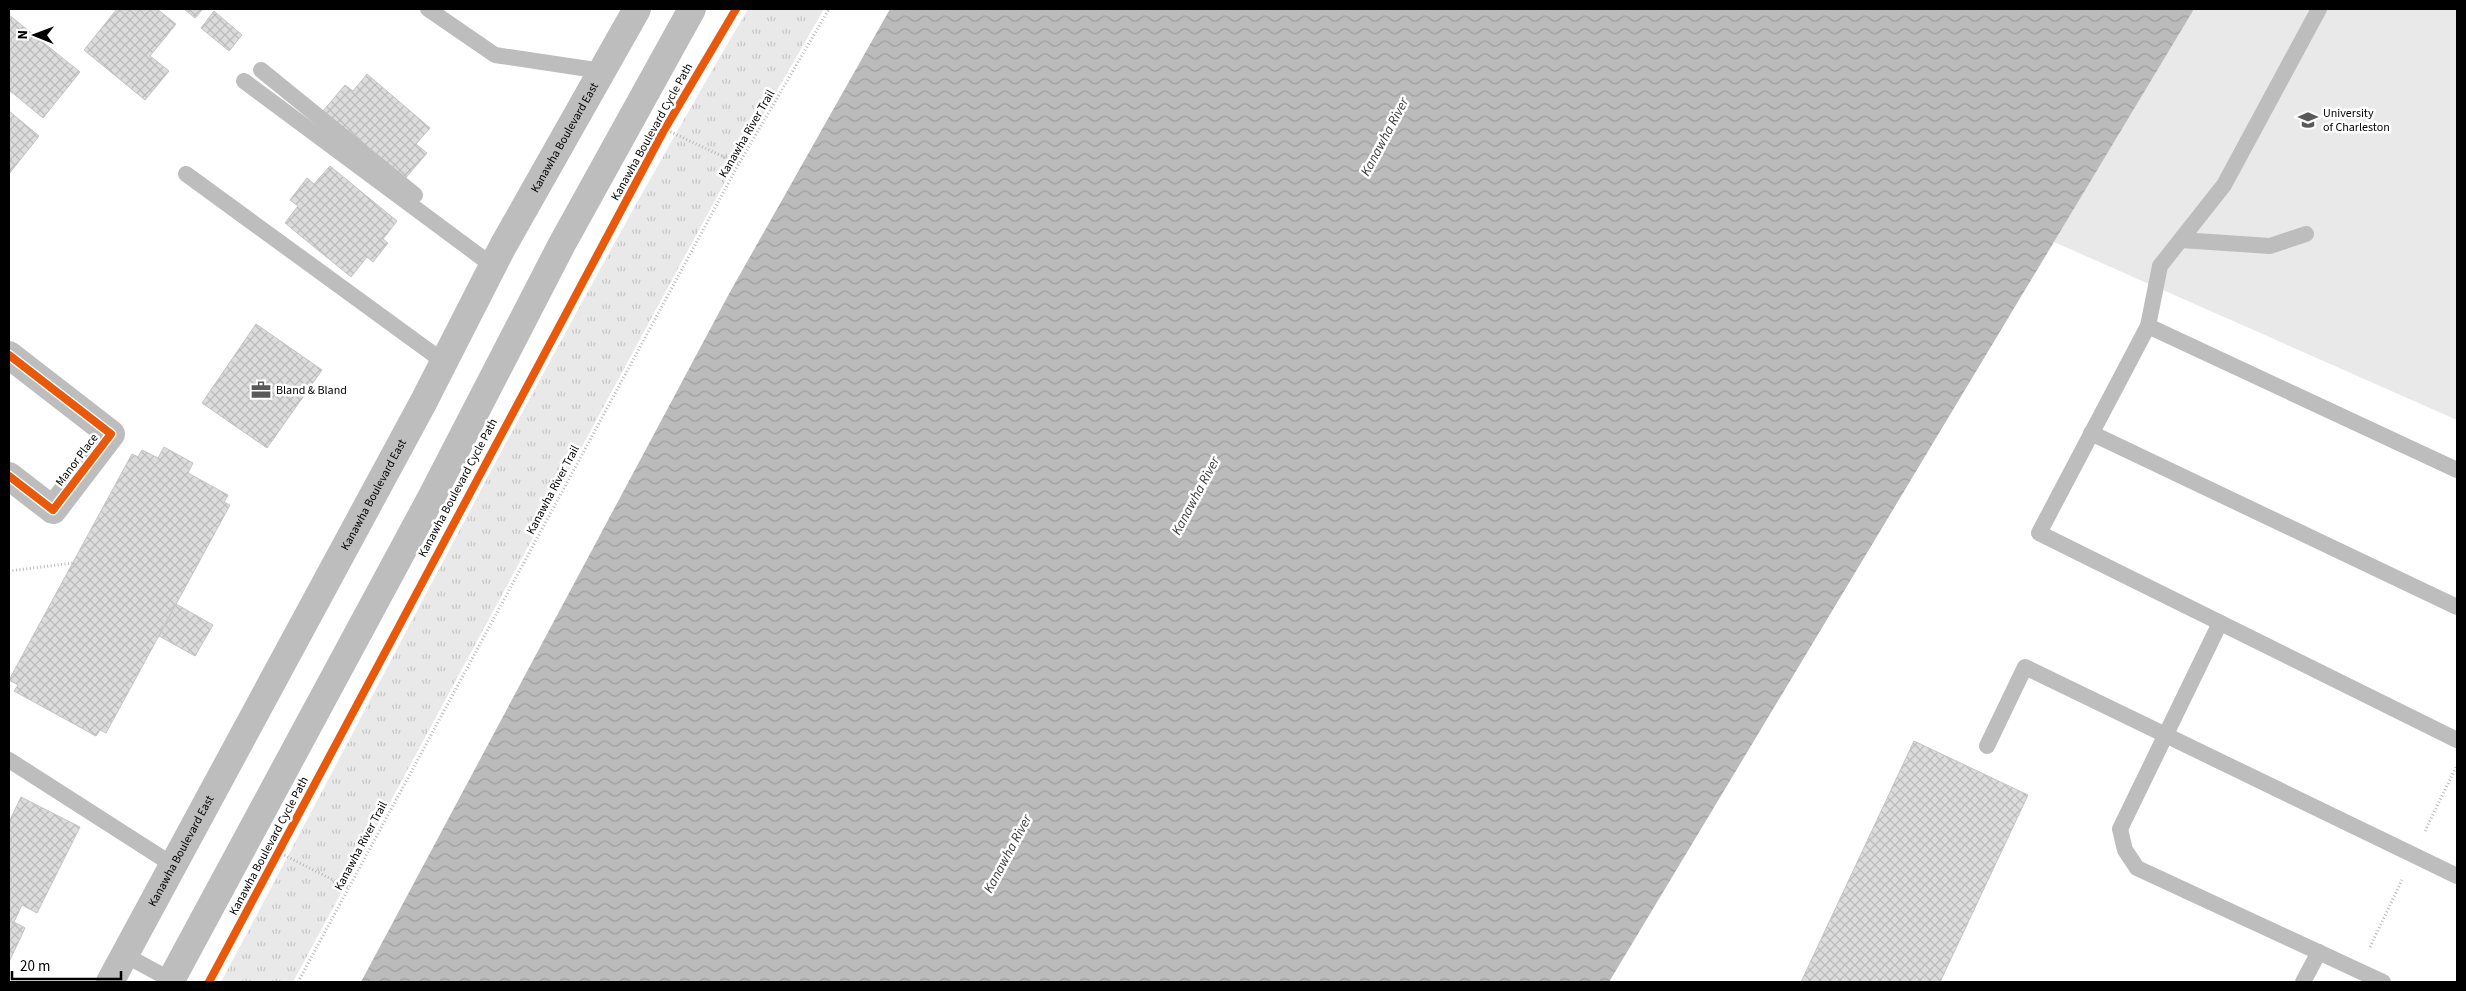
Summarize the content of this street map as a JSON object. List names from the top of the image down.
{
  "streets": {
    "main road": ["Kanawha Boulevard East", "Manor Place"],
    "path": ["Kanawha River Trail"],
    "cycle path": ["Kanawha Boulevard Cycle Path"]
  },
  "water": ["Kanawha River"],
  "places": {
    "school or university": ["University of Charleston"],
    "office": ["Bland & Bland"]
  },
  "scale_bar": "20 m",
  "north": "left"
}
